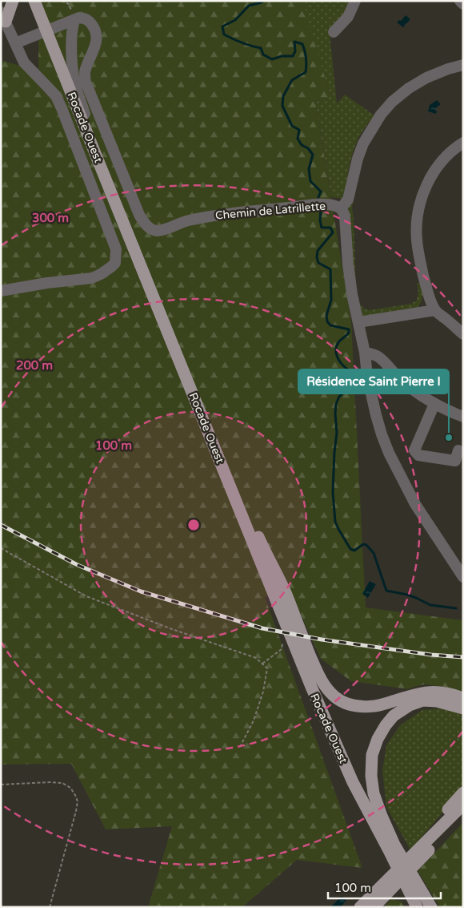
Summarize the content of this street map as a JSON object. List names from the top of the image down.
{
  "streets": {
    "main road": ["Rocade Ouest"],
    "street": ["Chemin de Latrillette"]
  },
  "places": ["Résidence Saint Pierre I"],
  "scale_bar": "100 m",
  "rings": ["300 m", "200 m", "100 m"]
}
